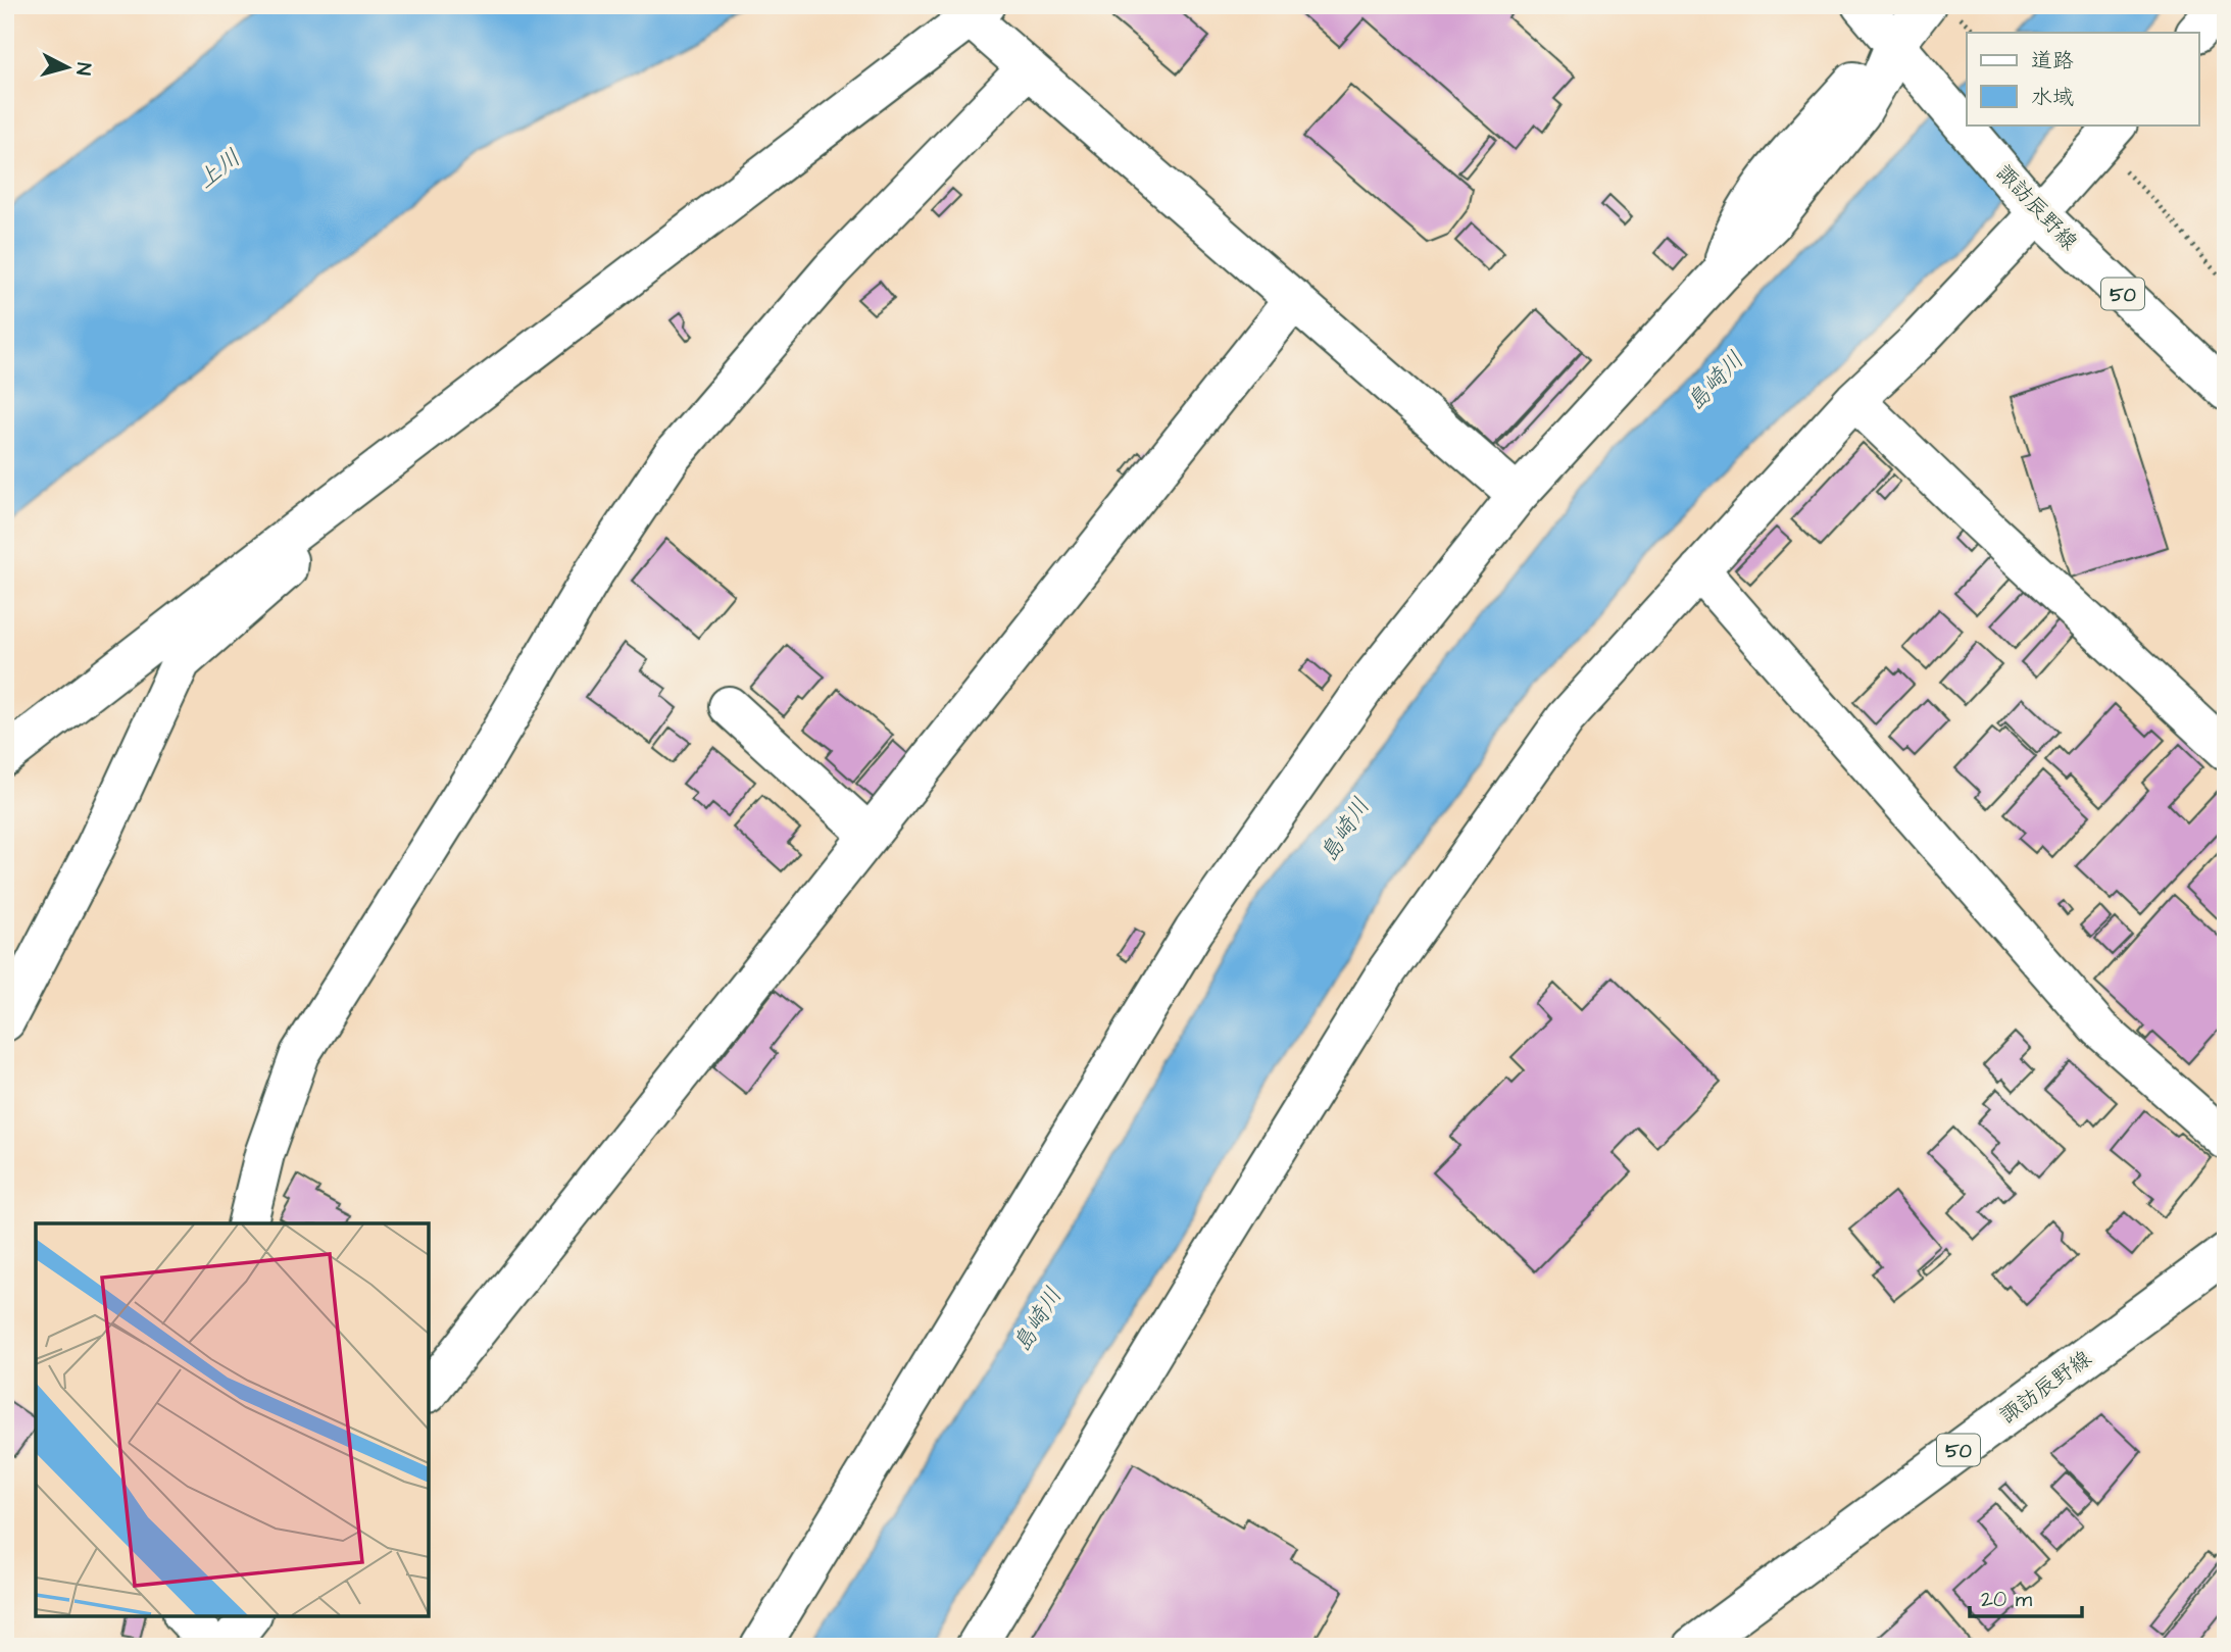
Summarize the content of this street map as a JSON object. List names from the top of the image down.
{
  "streets": {
    "street": ["諏訪辰野線", "50"]
  },
  "water": ["上川", "島崎川"],
  "legend": ["道路", "水域"],
  "scale_bar": "20 m",
  "north": "right"
}
